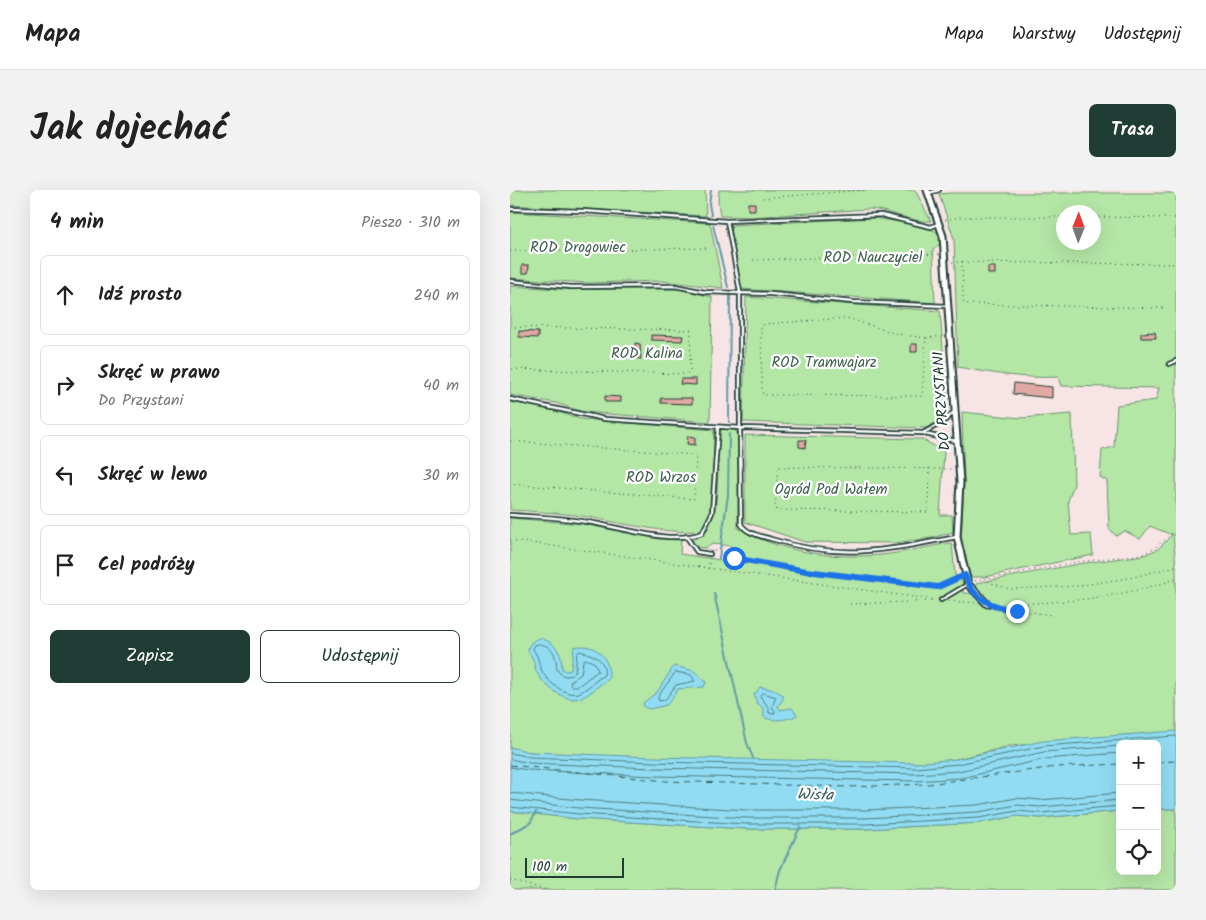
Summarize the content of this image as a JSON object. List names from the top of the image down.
{
  "streets": {
    "street": ["DO PRZYSTANI"]
  },
  "water": ["Wisła"],
  "parks": [
    "ROD Drogowiec",
    "ROD Nauczyciel",
    "ROD Kalina",
    "ROD Tramwajarz",
    "ROD Wrzos",
    "Ogród Pod Wałem"
  ],
  "scale_bar": "100 m",
  "north": "top",
  "page": {
    "header": "Mapa",
    "nav": ["Mapa", "Warstwy", "Udostępnij"],
    "title": "Jak dojechać",
    "buttons": [
      "Trasa",
      ["Zapisz", "Udostępnij"]
    ],
    "heading": ["4 min", "Pieszo · 310 m"],
    "list": [
      ["Idź prosto", "240 m"],
      ["Skręć w prawo", "Do Przystani", "40 m"],
      ["Skręć w lewo", "30 m"],
      "Cel podróży"
    ],
    "map_buttons": ["+", "−"],
    "scale": "100 m"
  }
}
